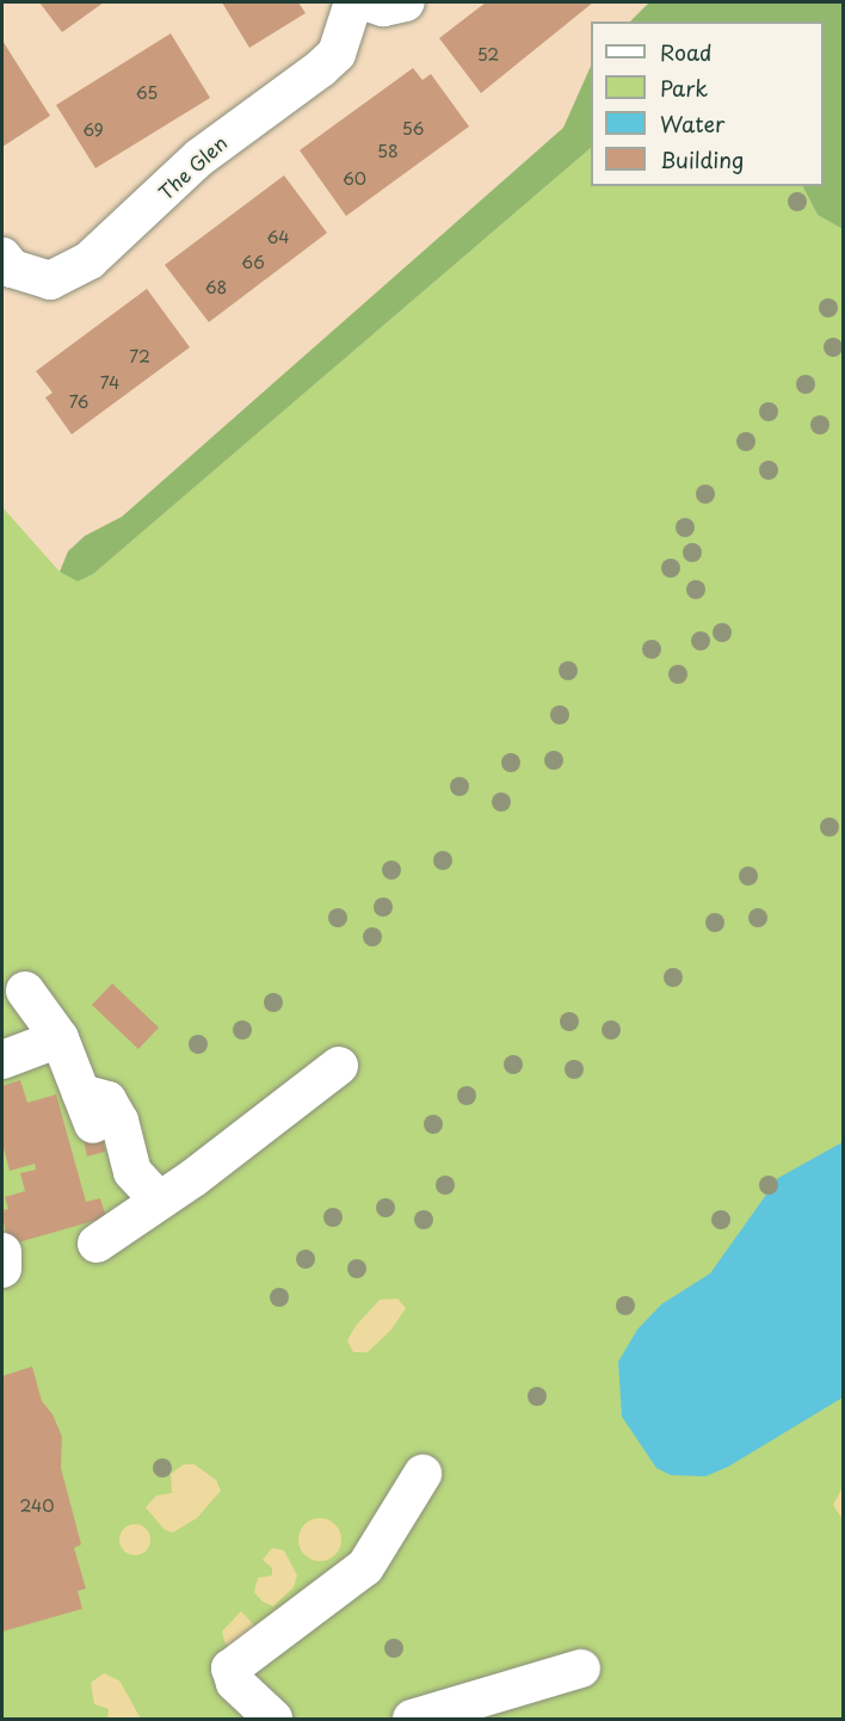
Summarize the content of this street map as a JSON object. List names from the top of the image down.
{
  "streets": {
    "street": ["The Glen"]
  },
  "house_numbers": [
    "52",
    "65",
    "56",
    "69",
    "58",
    "60",
    "64",
    "66",
    "68",
    "72",
    "74",
    "76",
    "240"
  ],
  "legend": [
    "Road",
    "Park",
    "Water",
    "Building"
  ]
}
